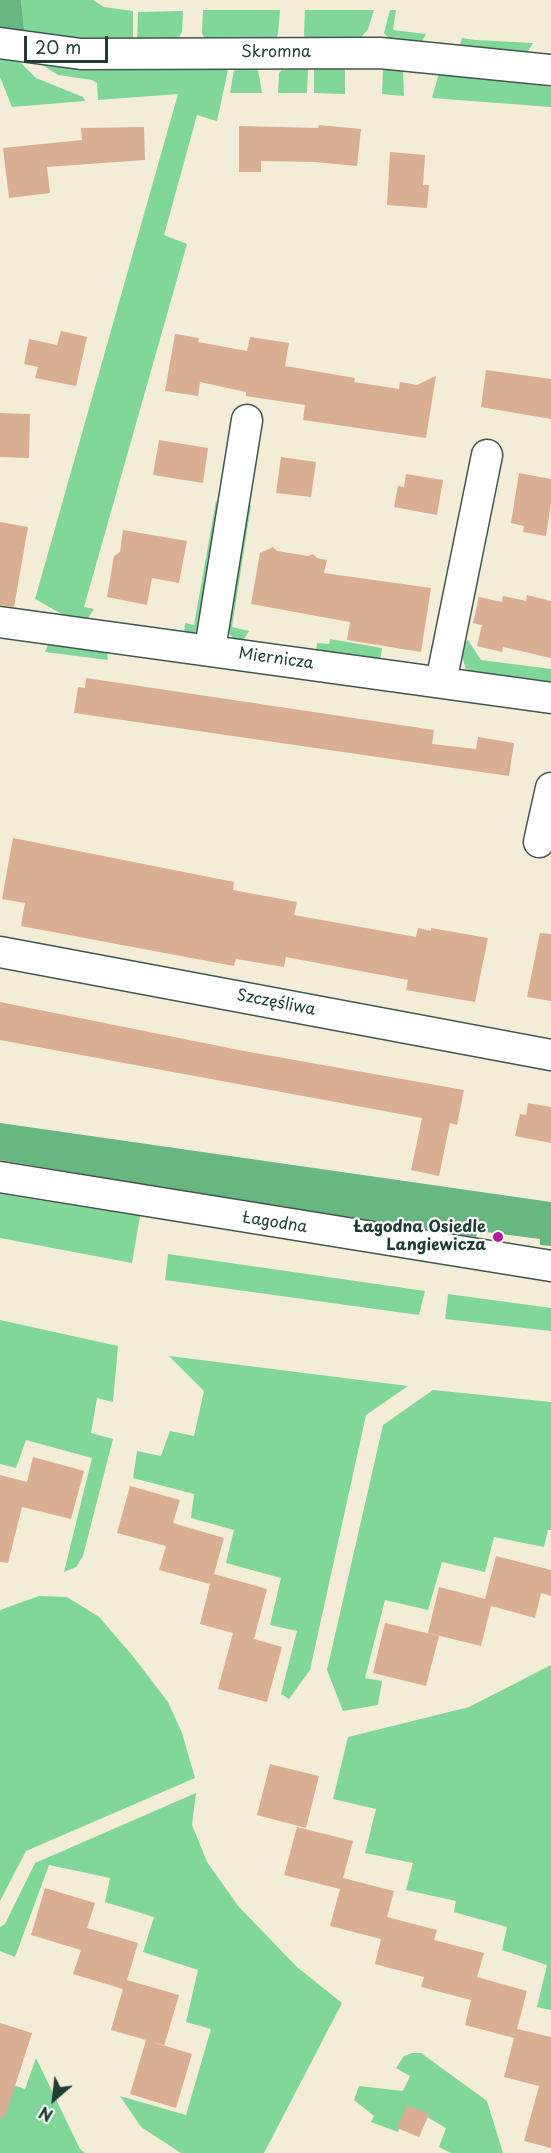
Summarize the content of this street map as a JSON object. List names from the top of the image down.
{
  "streets": {
    "street": [
      "Skromna",
      "Miernicza",
      "Szczęśliwa",
      "Łagodna"
    ]
  },
  "places": ["Łagodna Osiedle Langiewicza"],
  "scale_bar": "20 m",
  "north": "bottom left"
}
